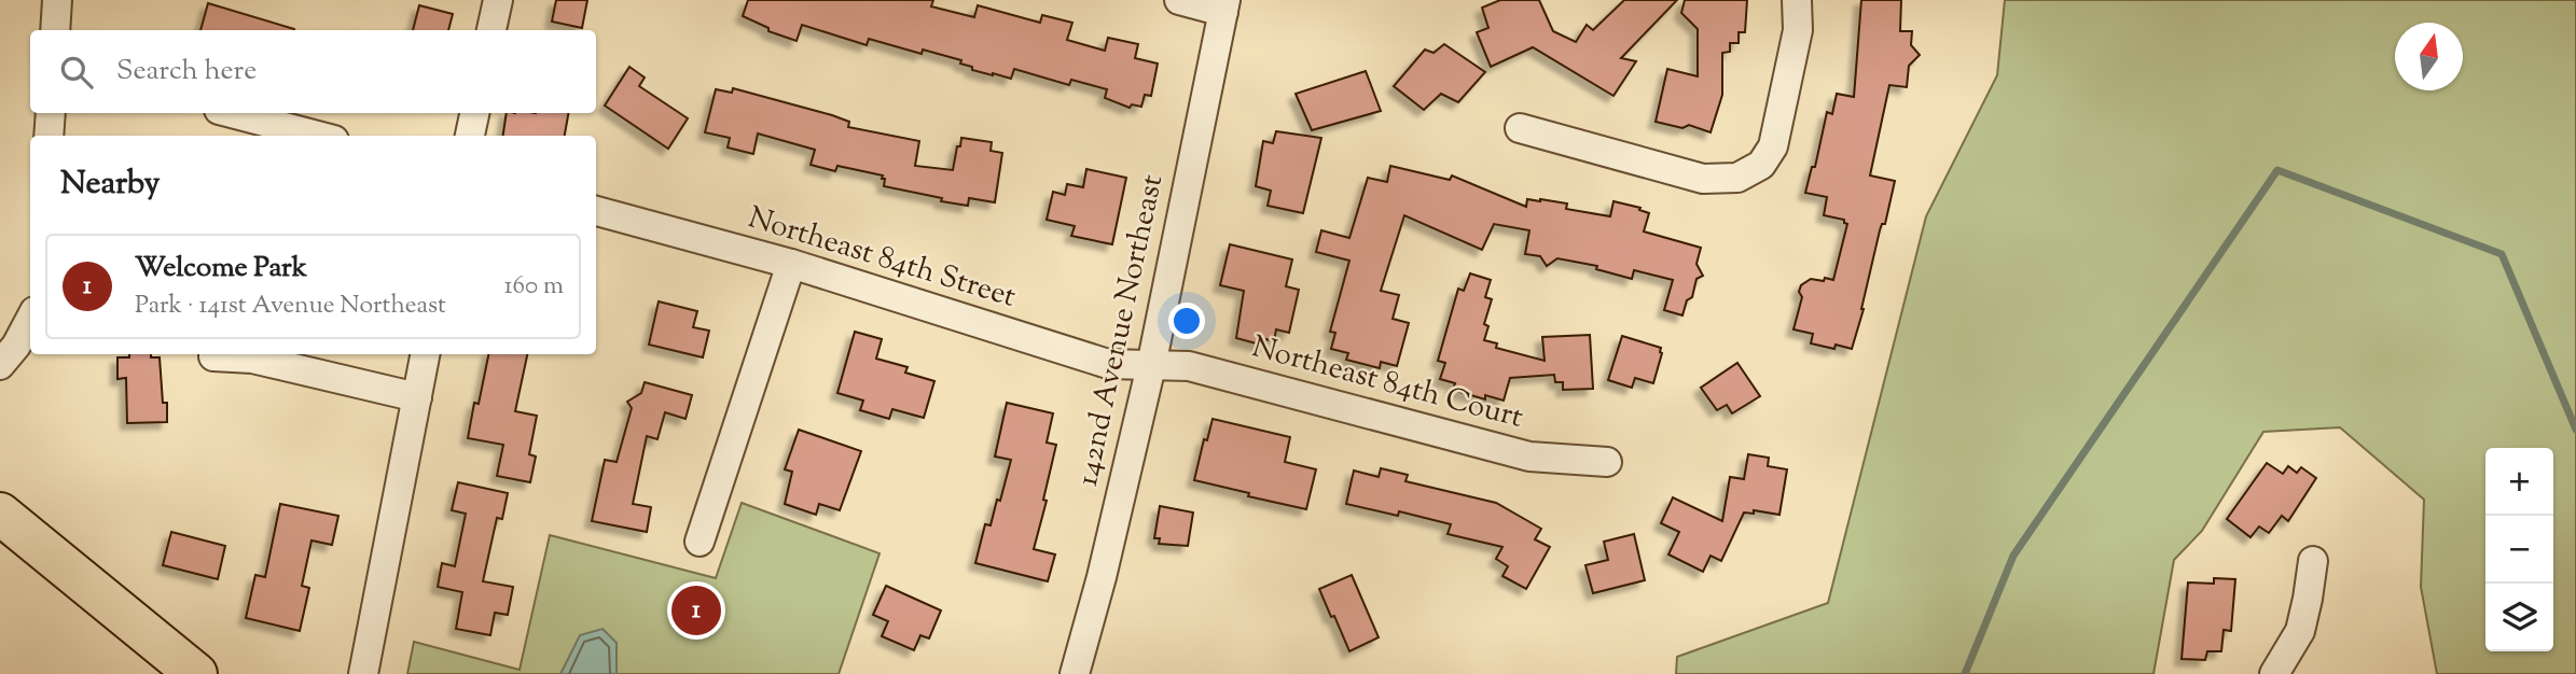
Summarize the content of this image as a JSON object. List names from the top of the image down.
{
  "streets": {
    "street": ["Northeast 84th Street", "142nd Avenue Northeast", "Northeast 84th Court"]
  },
  "crossings": [
    ["Northeast 84th Street", "142nd Avenue Northeast"],
    ["Northeast 84th Street", "Northeast 84th Court"],
    ["142nd Avenue Northeast", "Northeast 84th Court"]
  ],
  "north": "top",
  "page": {
    "search": "Search here",
    "heading": "Nearby",
    "list": [
      {
        "mark": "1",
        "name": "Welcome Park",
        "note": "Park · 141st Avenue Northeast",
        "value": "160 m"
      }
    ],
    "map_buttons": ["+", "−"],
    "pins": "1"
  }
}
